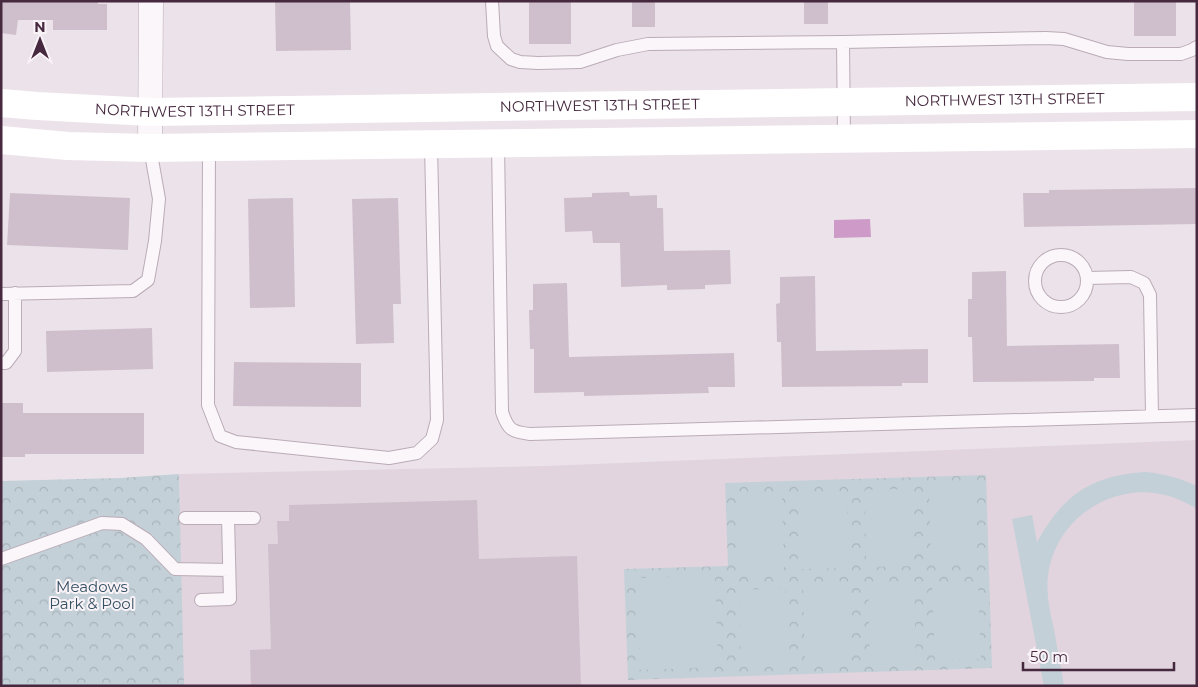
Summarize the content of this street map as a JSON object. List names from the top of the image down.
{
  "streets": {
    "street": ["NORTHWEST 13TH STREET"]
  },
  "parks": ["Meadows Park & Pool"],
  "scale_bar": "50 m",
  "north": "top"
}
